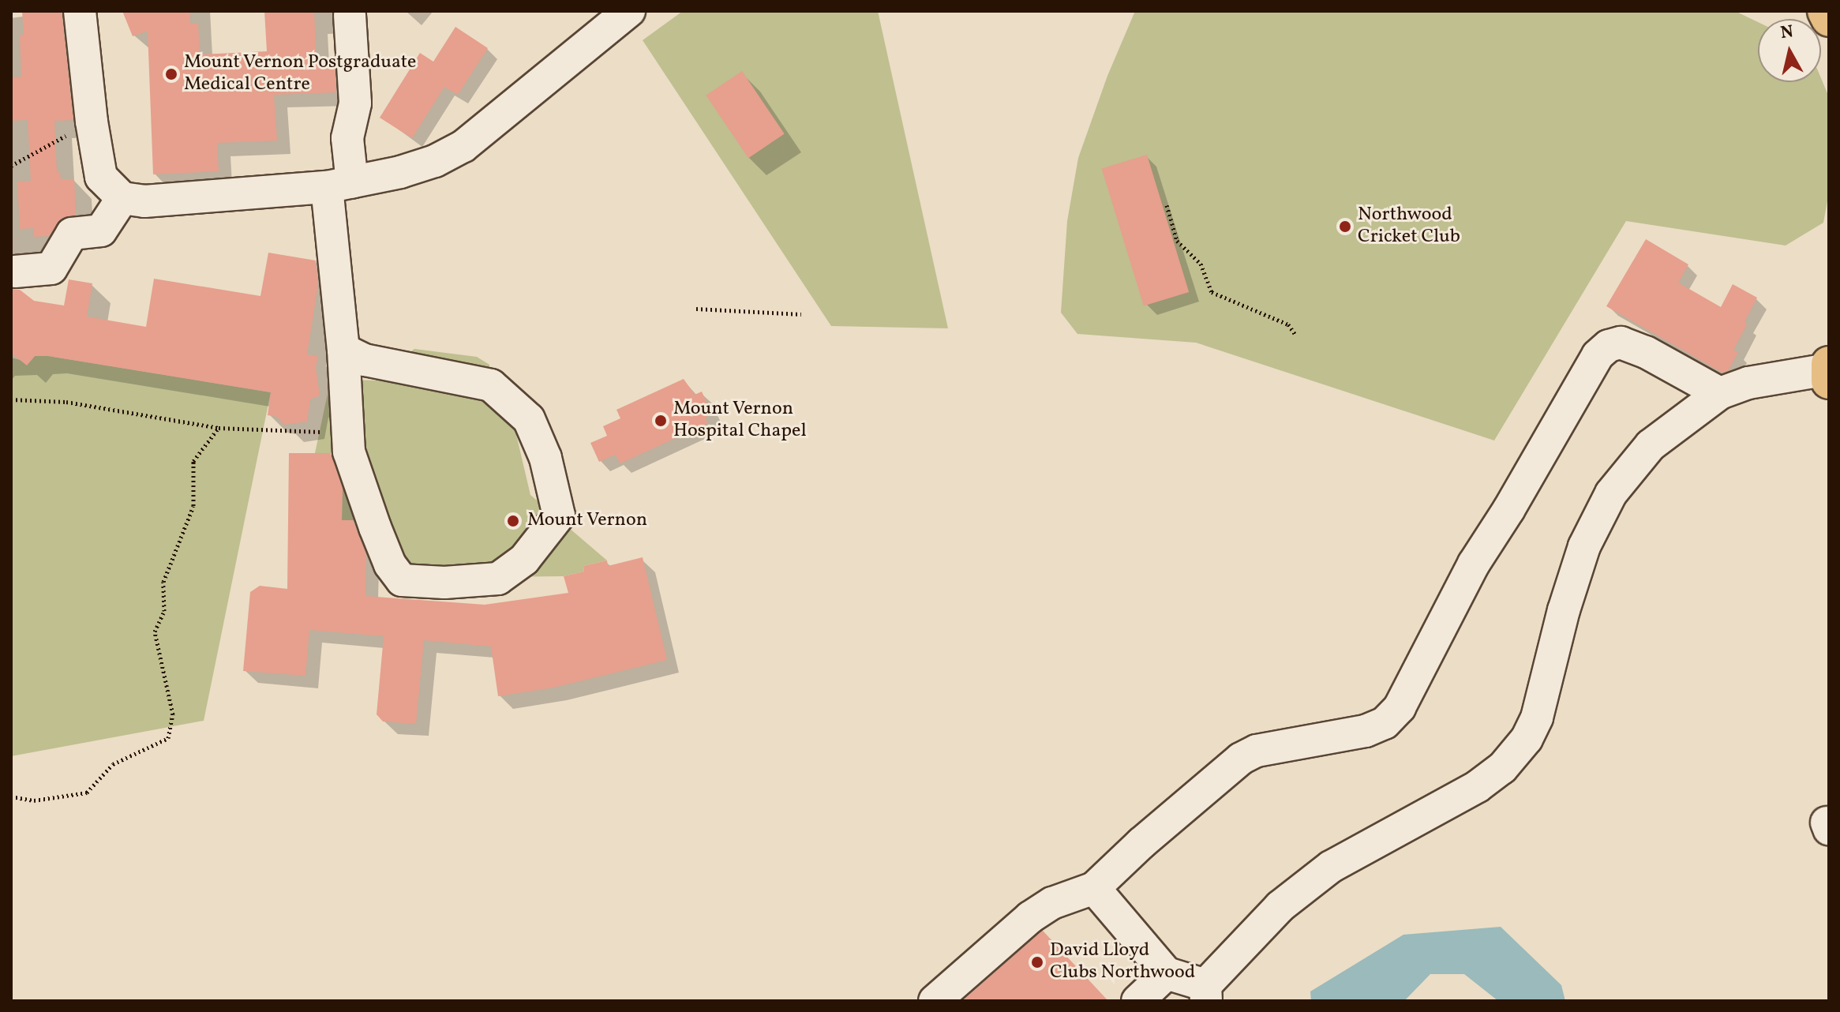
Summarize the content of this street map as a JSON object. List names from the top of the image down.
{
  "places": [
    "Mount Vernon Postgraduate Medical Centre",
    "Northwood Cricket Club",
    "Mount Vernon Hospital Chapel",
    "Mount Vernon",
    "David Lloyd Clubs Northwood"
  ],
  "north": "top"
}
